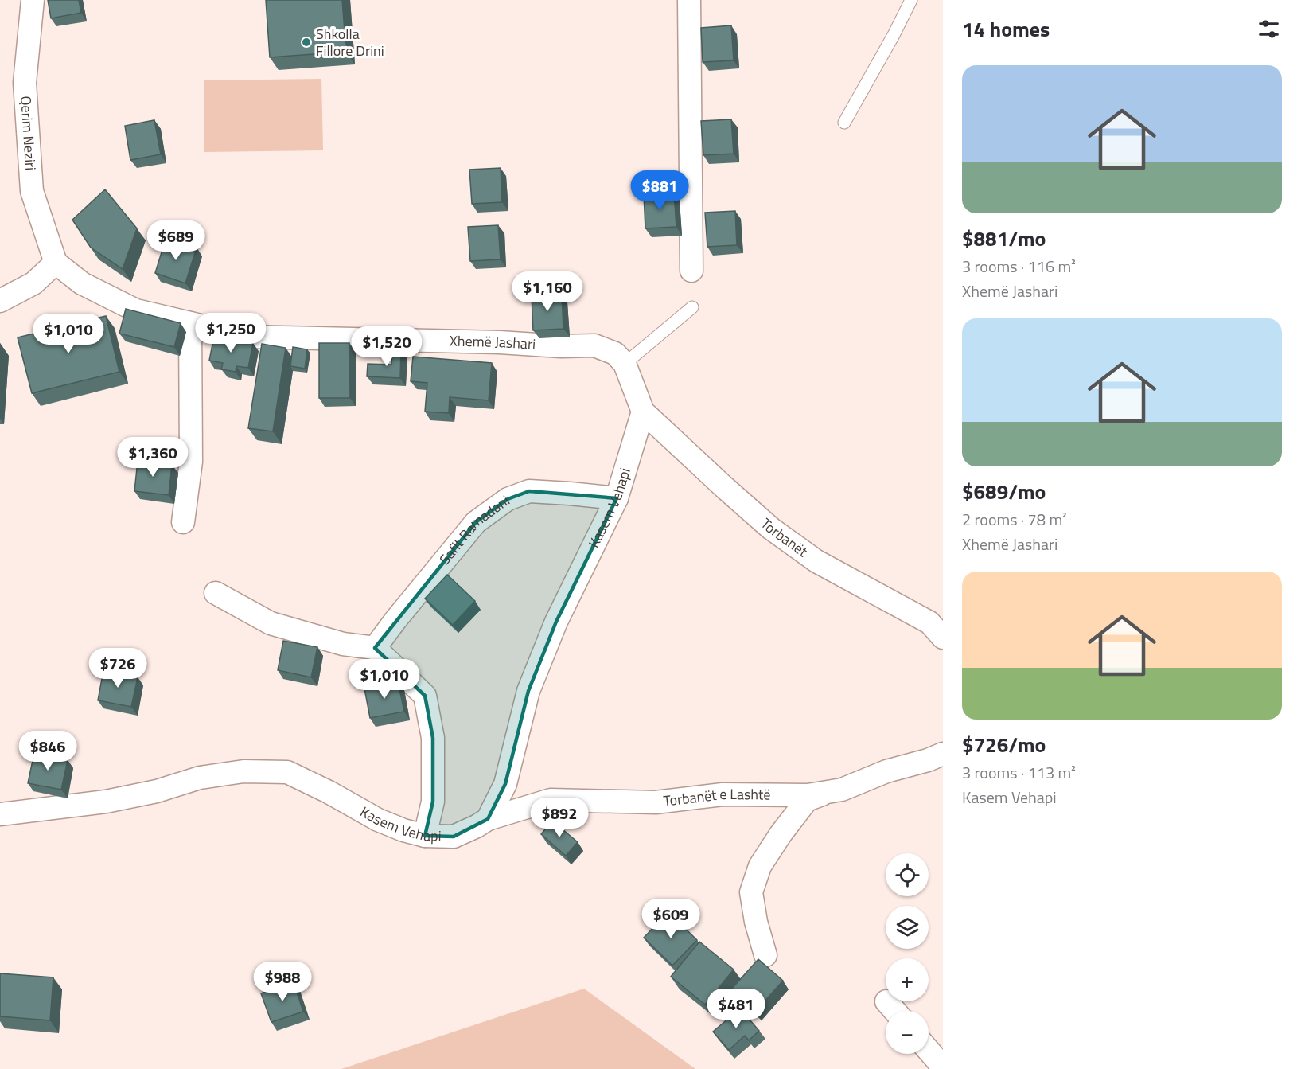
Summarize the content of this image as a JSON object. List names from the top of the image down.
{
  "streets": {
    "street": [
      "Qerim Neziri",
      "Xhemë Jashari",
      "Kasem Vehapi",
      "Safit Ramadani",
      "Torbanët",
      "Torbanët e Lashtë"
    ]
  },
  "crossings": [
    ["Qerim Neziri", "Xhemë Jashari"],
    ["Kasem Vehapi", "Safit Ramadani"],
    ["Kasem Vehapi", "Torbanët"],
    ["Kasem Vehapi", "Torbanët e Lashtë"]
  ],
  "places": ["Shkolla Fillore Drini"],
  "page": {
    "heading": "14 homes",
    "list": [
      {
        "name": "$881/mo",
        "note": "3 rooms · 116 m² · Xhemë Jashari"
      },
      {
        "name": "$689/mo",
        "note": "2 rooms · 78 m² · Xhemë Jashari"
      },
      {
        "name": "$726/mo",
        "note": "3 rooms · 113 m² · Kasem Vehapi"
      }
    ],
    "price": [
      "$881",
      "$689",
      "$1,160",
      "$1,250",
      "$1,010",
      "$1,520",
      "$1,360",
      "$726",
      "$1,010",
      "$846",
      "$892",
      "$609",
      "$988",
      "$481"
    ],
    "map_buttons": ["+", "−"]
  }
}
